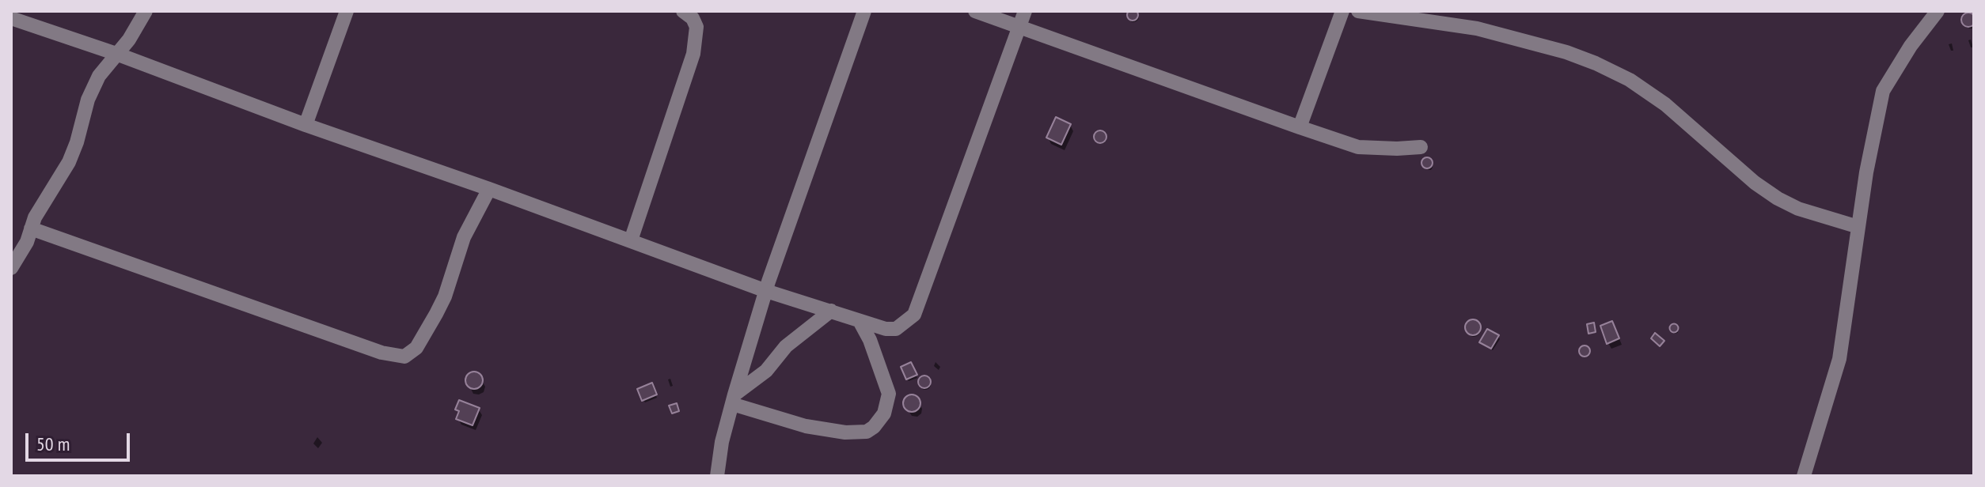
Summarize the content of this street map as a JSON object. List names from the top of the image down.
{
  "scale_bar": "50 m"
}
